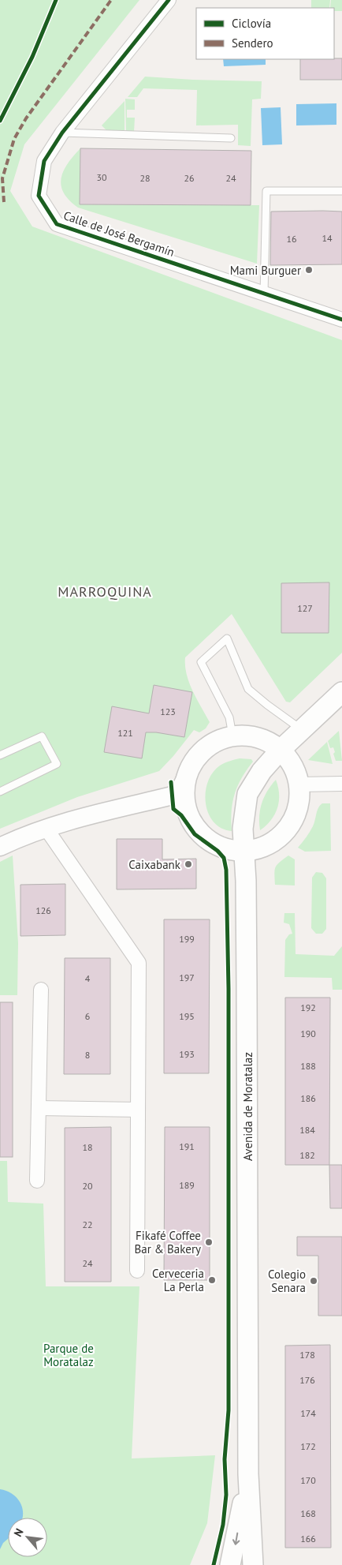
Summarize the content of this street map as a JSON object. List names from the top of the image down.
{
  "streets": {
    "main road": ["Avenida de Moratalaz"],
    "street": ["Calle de José Bergamín"]
  },
  "districts": ["MARROQUINA"],
  "parks": ["Parque de Moratalaz"],
  "places": [
    "Mami Burguer",
    "Caixabank",
    "Fikafé Coffee Bar & Bakery",
    "Cerveceria La Perla",
    "Colegio Senara"
  ],
  "house_numbers": [
    "30",
    "28",
    "26",
    "24",
    "14",
    "16",
    "127",
    "123",
    "121",
    "126",
    "199",
    "197",
    "4",
    "192",
    "6",
    "195",
    "190",
    "193",
    "8",
    "188",
    "186",
    "184",
    "191",
    "18",
    "182",
    "189",
    "20",
    "22",
    "24",
    "178",
    "176",
    "174",
    "172",
    "170",
    "168",
    "166"
  ],
  "legend": ["Ciclovía", "Sendero"],
  "north": "top left"
}
